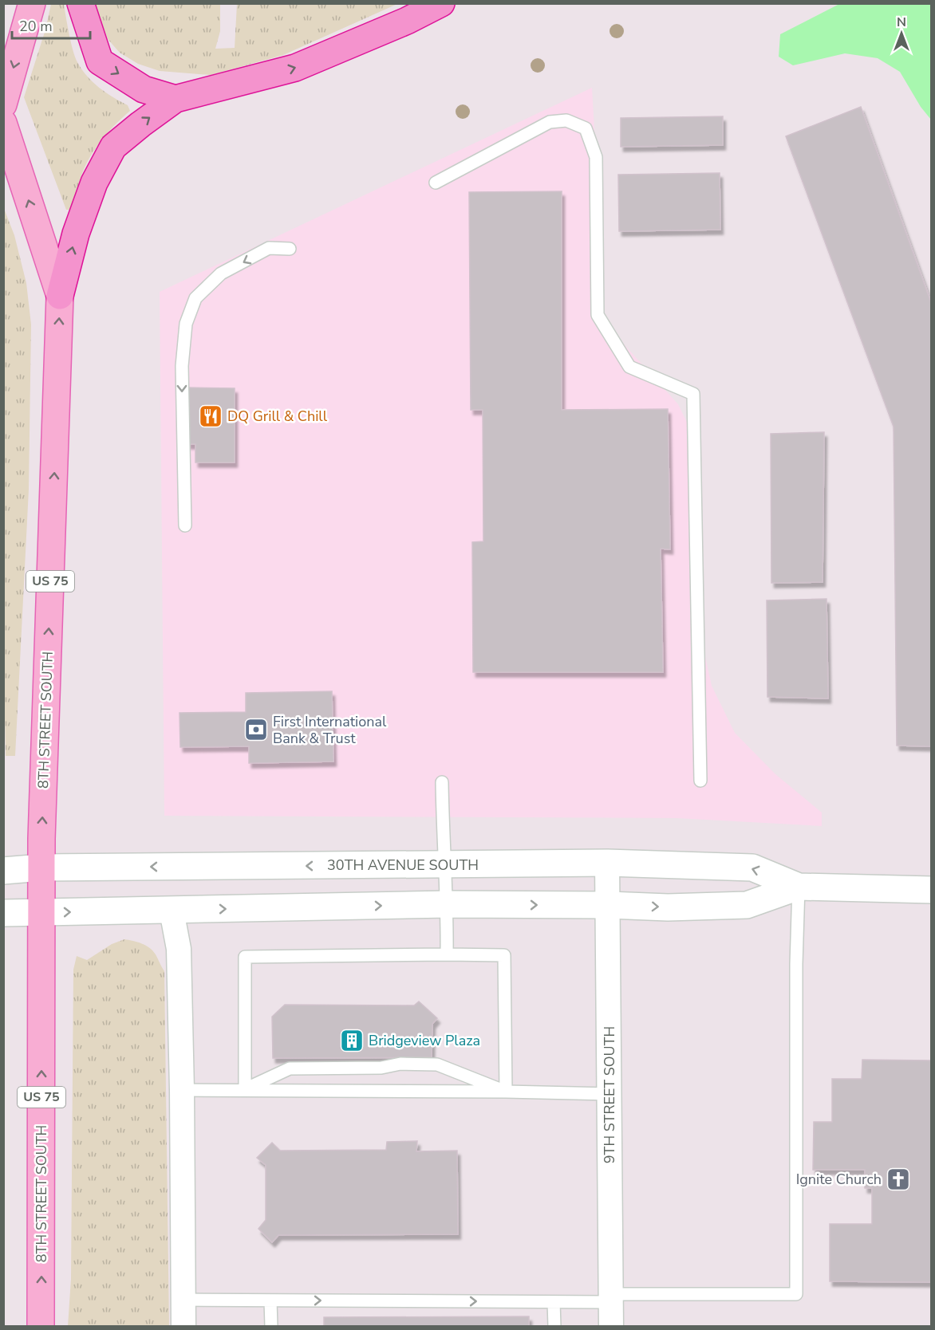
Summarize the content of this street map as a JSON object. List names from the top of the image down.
{
  "streets": {
    "main road": ["US 75", "8TH STREET SOUTH"],
    "street": ["30TH AVENUE SOUTH", "9TH STREET SOUTH"]
  },
  "crossings": [
    ["8TH STREET SOUTH", "30TH AVENUE SOUTH"],
    ["30TH AVENUE SOUTH", "9TH STREET SOUTH"]
  ],
  "one_way": ["8TH STREET SOUTH"],
  "places": {
    "restaurant": ["DQ Grill & Chill"],
    "bank": ["First International Bank & Trust"],
    "building": ["Bridgeview Plaza"],
    "church": ["Ignite Church"]
  },
  "scale_bar": "20 m",
  "north": "top"
}
